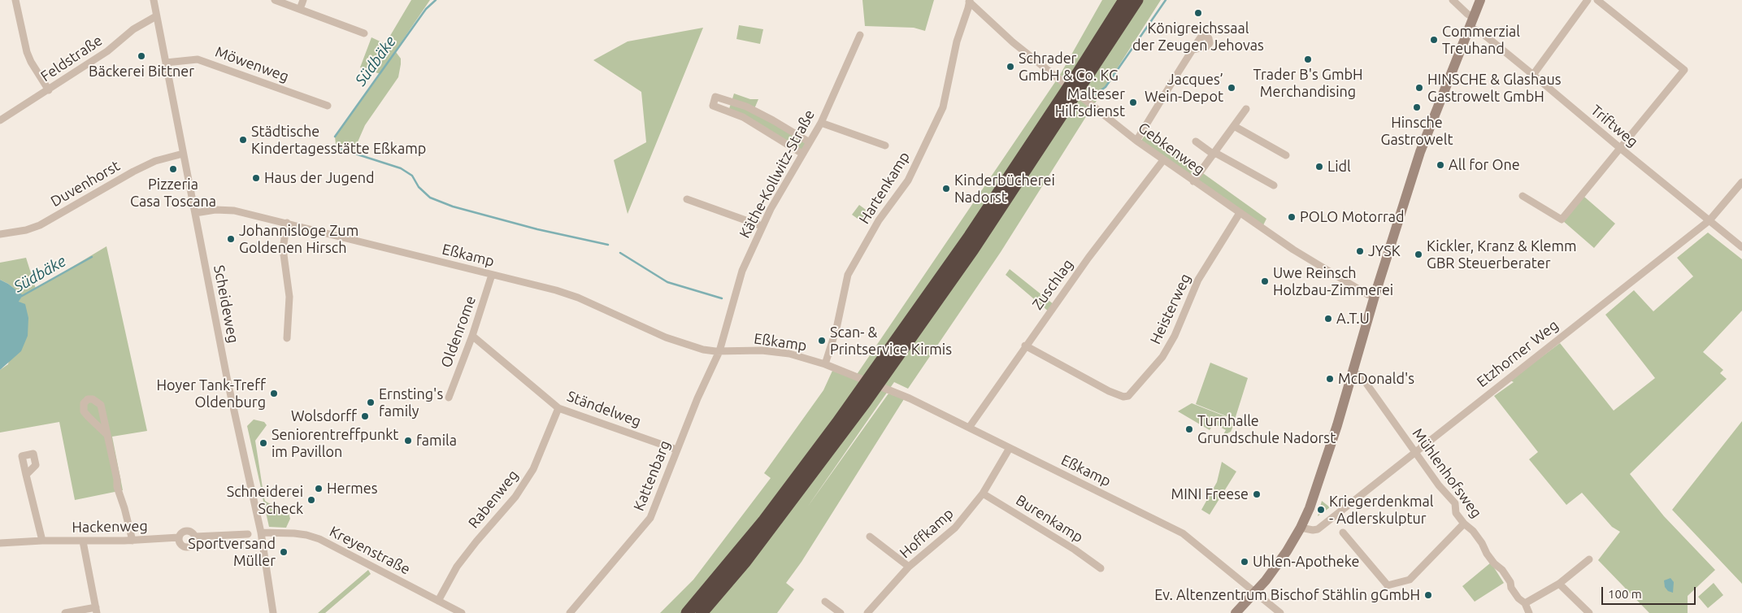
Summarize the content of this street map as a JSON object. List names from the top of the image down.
{
  "streets": {
    "street": [
      "Feldstraße",
      "Möwenweg",
      "Triftweg",
      "Gebkenweg",
      "Käthe-Kollwitz-Straße",
      "Duvenhorst",
      "Hartenkamp",
      "Eßkamp",
      "Zuschlag",
      "Scheideweg",
      "Heisterweg",
      "Oldenrome",
      "Etzhorner Weg",
      "Ständelweg",
      "Mühlenhofsweg",
      "Kattenbarg",
      "Rabenweg",
      "Burenkamp",
      "Hackenweg",
      "Hoffkamp",
      "Kreyenstraße"
    ]
  },
  "crossings": [
    ["Feldstraße", "Scheideweg"],
    ["Möwenweg", "Scheideweg"],
    ["Triftweg", "Etzhorner Weg"],
    ["Gebkenweg", "Hartenkamp"],
    ["Gebkenweg", "Zuschlag"],
    ["Gebkenweg", "Heisterweg"],
    ["Käthe-Kollwitz-Straße", "Eßkamp"],
    ["Käthe-Kollwitz-Straße", "Kattenbarg"],
    ["Duvenhorst", "Scheideweg"],
    ["Hartenkamp", "Eßkamp"],
    ["Eßkamp", "Zuschlag"],
    ["Eßkamp", "Scheideweg"],
    ["Eßkamp", "Oldenrome"],
    ["Eßkamp", "Kattenbarg"],
    ["Eßkamp", "Hoffkamp"],
    ["Zuschlag", "Heisterweg"],
    ["Scheideweg", "Kreyenstraße"],
    ["Oldenrome", "Ständelweg"],
    ["Etzhorner Weg", "Mühlenhofsweg"],
    ["Ständelweg", "Kattenbarg"],
    ["Ständelweg", "Rabenweg"],
    ["Rabenweg", "Kreyenstraße"],
    ["Burenkamp", "Hoffkamp"]
  ],
  "water": ["Südbäke"],
  "places": [
    "Königreichssaal der Zeugen Jehovas",
    "Commerzial Treuhand",
    "Bäckerei Bittner",
    "Trader B's GmbH Merchandising",
    "Schrader GmbH & Co. KG",
    "Jacques’ Wein-Depot",
    "HINSCHE & Glashaus Gastrowelt GmbH",
    "Malteser Hilfsdienst",
    "Hinsche Gastrowelt",
    "Städtische Kindertagesstätte Eßkamp",
    "All for One",
    "Lidl",
    "Pizzeria Casa Toscana",
    "Haus der Jugend",
    "Kinderbücherei Nadorst",
    "POLO Motorrad",
    "Johannisloge Zum Goldenen Hirsch",
    "JYSK",
    "Kickler, Kranz & Klemm GBR Steuerberater",
    "Uwe Reinsch Holzbau-Zimmerei",
    "A.T.U",
    "Scan- & Printservice Kirmis",
    "McDonald's",
    "Hoyer Tank-Treff Oldenburg",
    "Ernsting's family",
    "Wolsdorff",
    "Turnhalle Grundschule Nadorst",
    "famila",
    "Seniorentreffpunkt im Pavillon",
    "Hermes",
    "MINI Freese",
    "Schneiderei Scheck",
    "Kriegerdenkmal - Adlerskulptur",
    "Sportversand Müller",
    "Uhlen-Apotheke",
    "Ev. Altenzentrum Bischof Stählin gGmbH"
  ],
  "scale_bar": "100 m"
}
